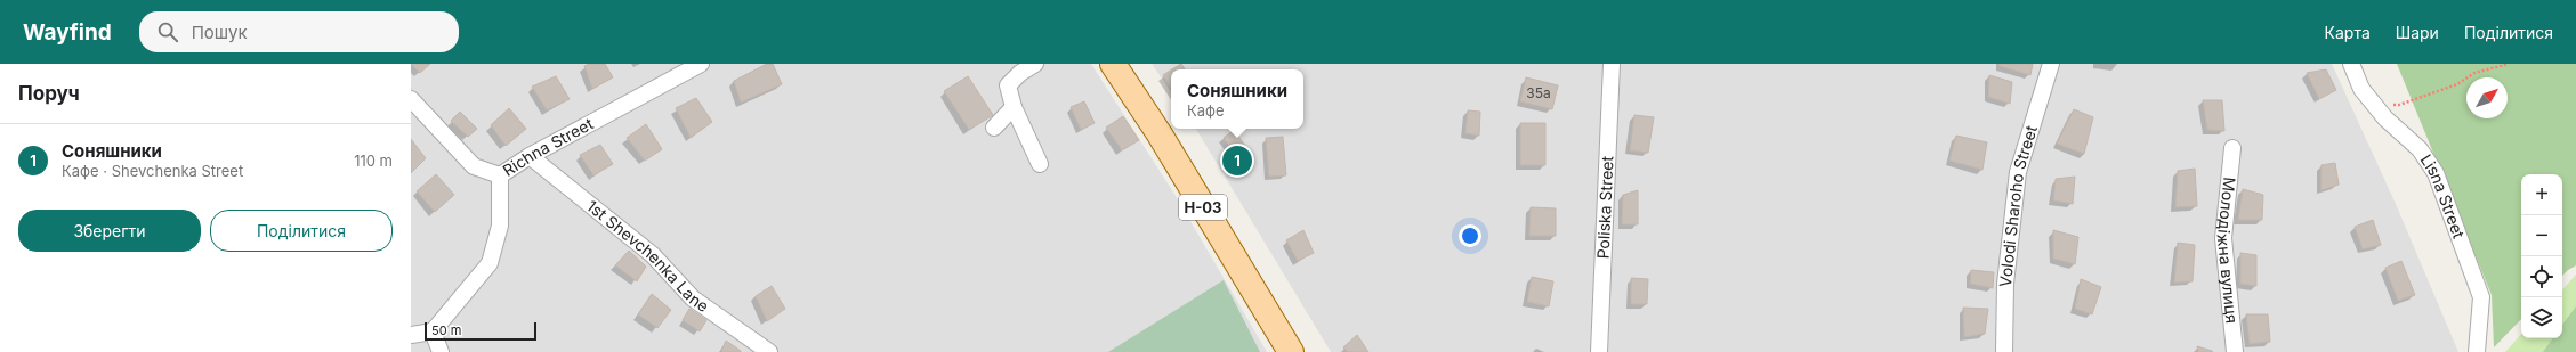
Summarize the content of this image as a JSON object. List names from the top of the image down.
{
  "streets": {
    "main road": ["Н-03"],
    "street": [
      "Richna Street",
      "Lisna Street",
      "Volodi Sharoho Street",
      "Poliska Street",
      "Молодіжна вулиця",
      "1st Shevchenka Lane"
    ]
  },
  "crossings": [
    ["Richna Street", "1st Shevchenka Lane"]
  ],
  "house_numbers": ["35а"],
  "scale_bar": "50 m",
  "north": "top right",
  "page": {
    "header": "Wayfind",
    "search": "Пошук",
    "nav": ["Карта", "Шари", "Поділитися"],
    "heading": "Поруч",
    "popup": ["Соняшники", "Кафе"],
    "list": [
      {
        "mark": "1",
        "name": "Соняшники",
        "note": "Кафе · Shevchenka Street",
        "value": "110 m"
      }
    ],
    "pins": "1",
    "map_buttons": ["+", "−"],
    "buttons": ["Зберегти", "Поділитися"],
    "scale": "50 m"
  }
}
